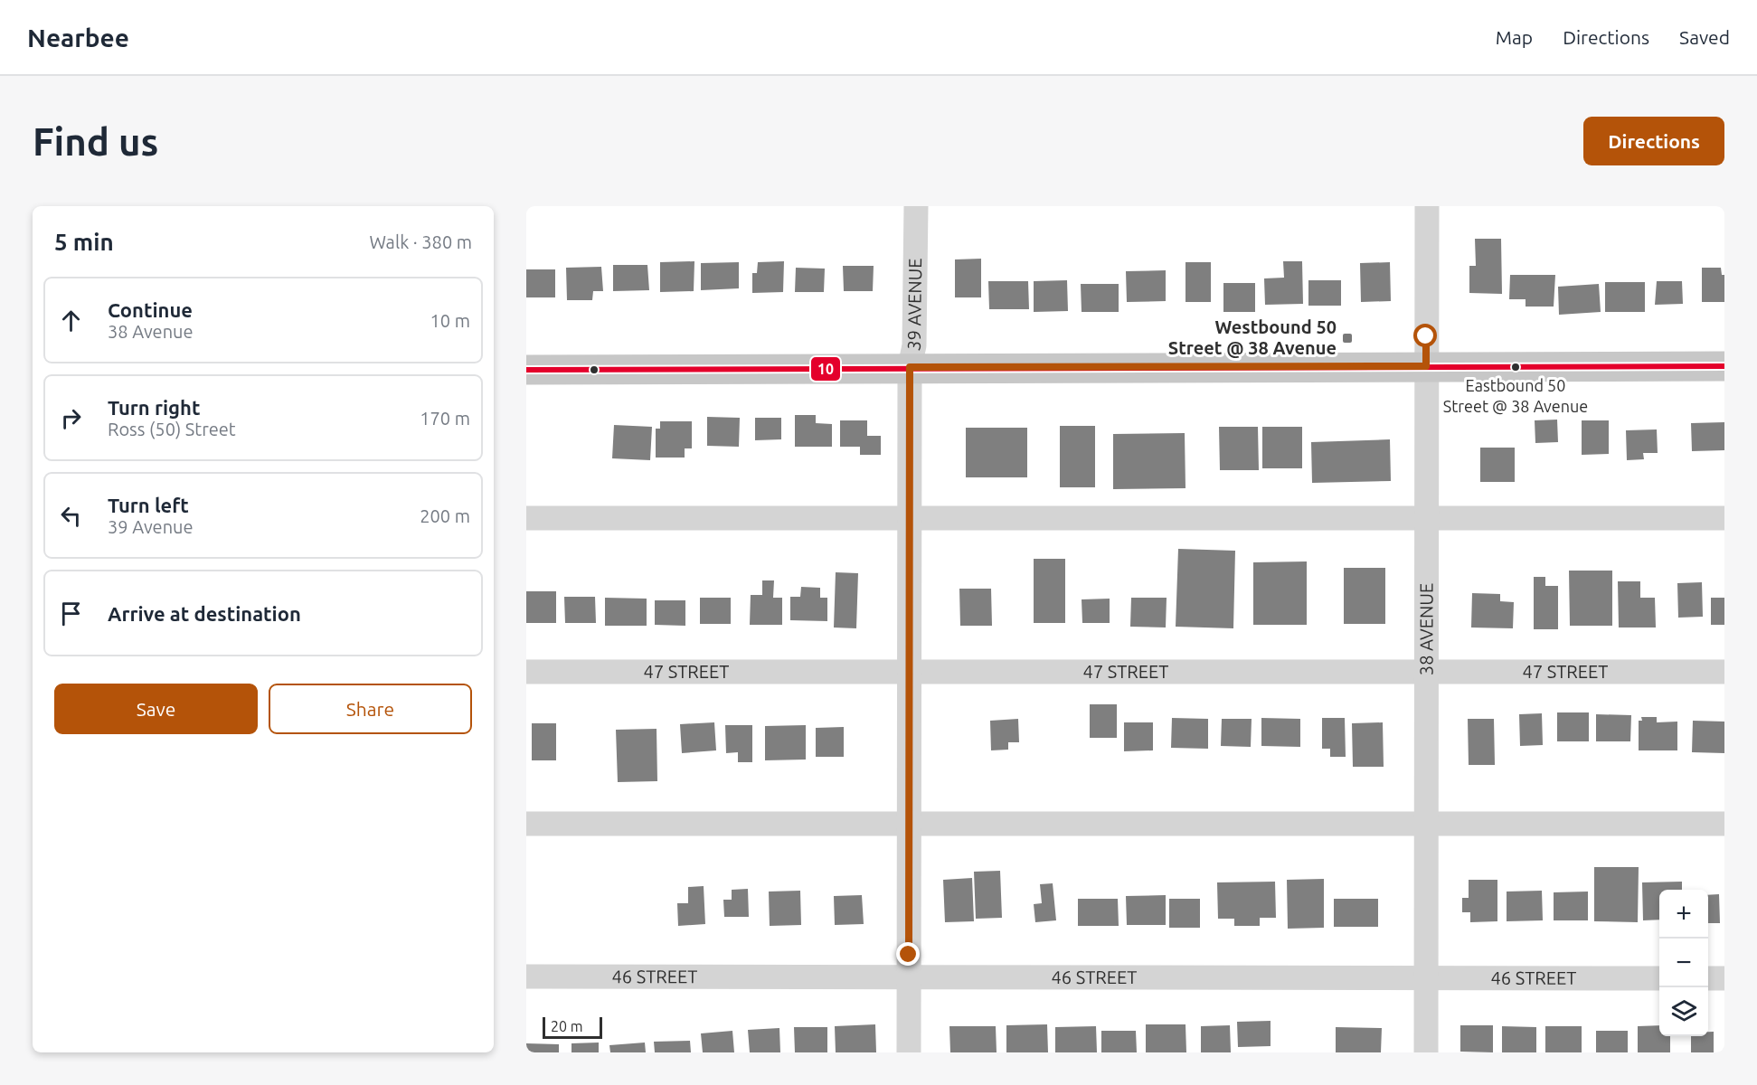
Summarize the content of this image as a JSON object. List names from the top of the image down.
{
  "streets": {
    "street": [
      "39 AVENUE",
      "38 AVENUE",
      "47 STREET",
      "46 STREET"
    ]
  },
  "crossings": [
    ["39 AVENUE", "47 STREET"],
    ["39 AVENUE", "46 STREET"],
    ["38 AVENUE", "47 STREET"],
    ["38 AVENUE", "46 STREET"]
  ],
  "places": {
    "transit": ["Westbound 50 Street @ 38 Avenue"],
    "other": ["Eastbound 50 Street @ 38 Avenue"]
  },
  "lines": ["transit line 10"],
  "scale_bar": "20 m",
  "page": {
    "header": "Nearbee",
    "nav": ["Map", "Directions", "Saved"],
    "buttons": [
      "Directions",
      ["Save", "Share"]
    ],
    "title": "Find us",
    "heading": ["5 min", "Walk · 380 m"],
    "list": [
      ["Continue", "38 Avenue", "10 m"],
      ["Turn right", "Ross (50) Street", "170 m"],
      ["Turn left", "39 Avenue", "200 m"],
      "Arrive at destination"
    ],
    "map_buttons": ["+", "−"],
    "scale": "20 m"
  }
}
